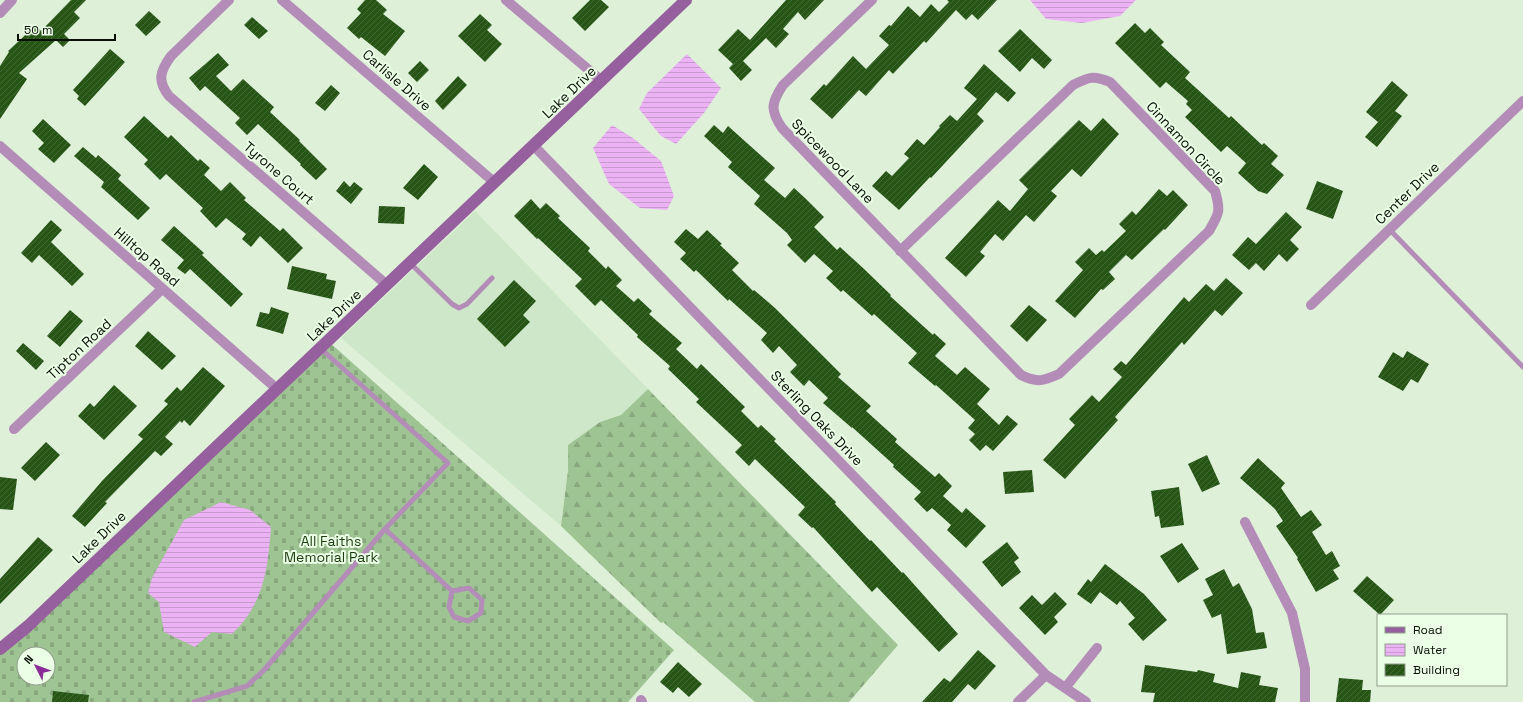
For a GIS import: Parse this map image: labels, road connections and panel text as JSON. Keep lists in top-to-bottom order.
{
  "streets": {
    "street": [
      "Carlisle Drive",
      "Lake Drive",
      "Cinnamon Circle",
      "Spicewood Lane",
      "Tyrone Court",
      "Center Drive",
      "Hilltop Road",
      "Tipton Road",
      "Sterling Oaks Drive"
    ]
  },
  "crossings": [
    ["Carlisle Drive", "Lake Drive"],
    ["Lake Drive", "Tyrone Court"],
    ["Lake Drive", "Hilltop Road"],
    ["Lake Drive", "Sterling Oaks Drive"],
    ["Cinnamon Circle", "Spicewood Lane"],
    ["Hilltop Road", "Tipton Road"]
  ],
  "parks": ["All Faiths Memorial Park"],
  "legend": ["Road", "Water", "Building"],
  "scale_bar": "50 m",
  "north": "top left"
}
